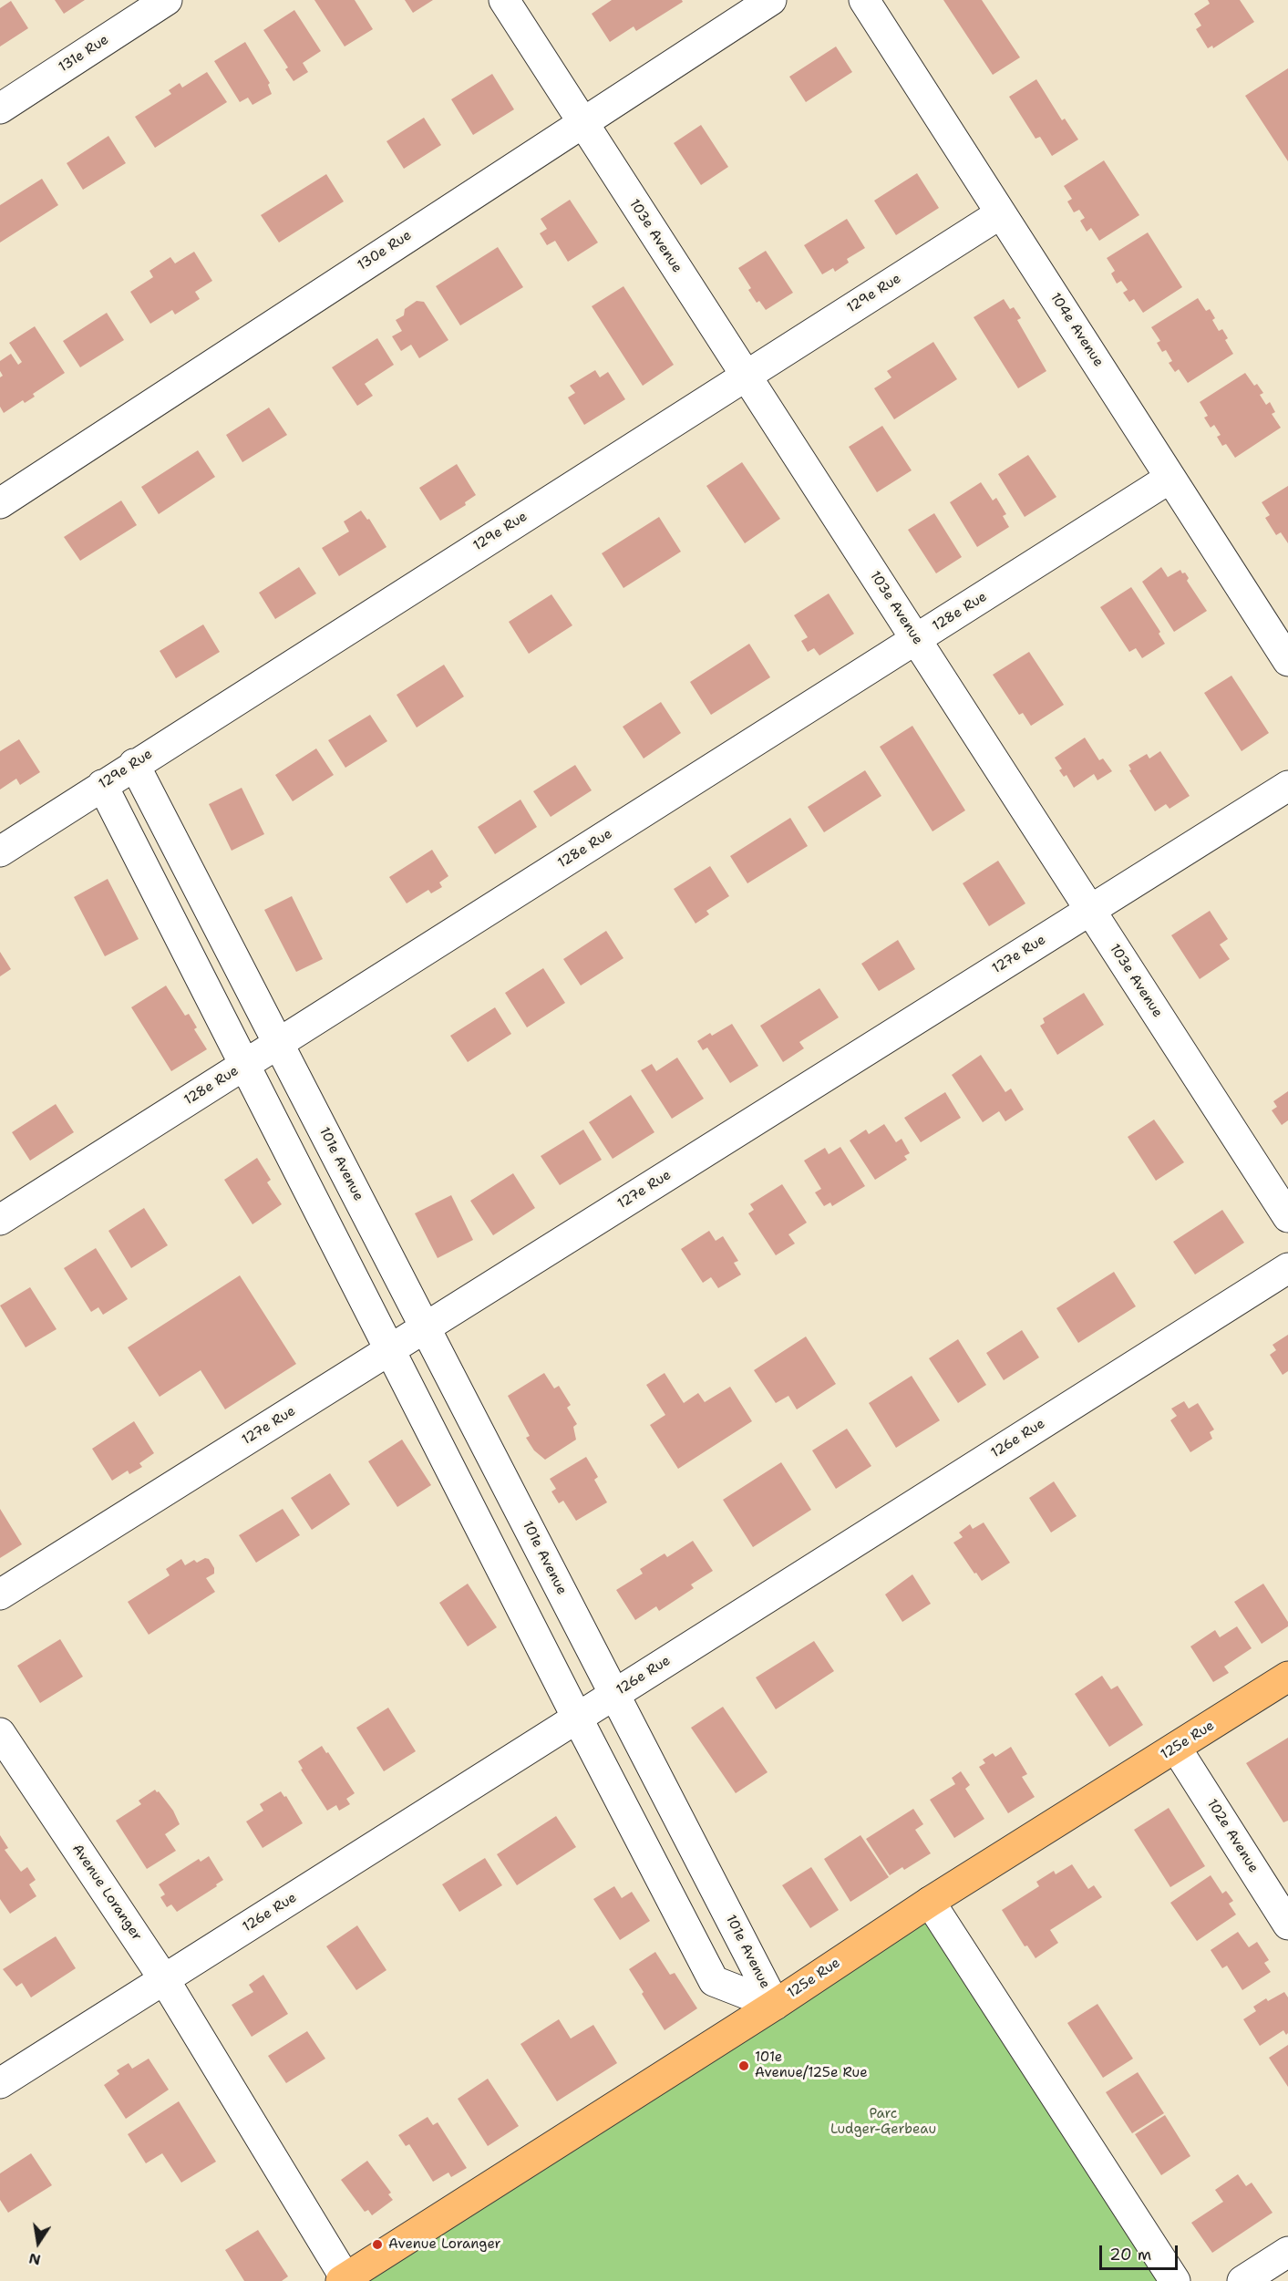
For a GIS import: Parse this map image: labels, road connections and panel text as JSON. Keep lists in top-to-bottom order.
{
  "streets": {
    "main road": ["125e Rue"],
    "street": [
      "131e Rue",
      "103e Avenue",
      "130e Rue",
      "129e Rue",
      "104e Avenue",
      "128e Rue",
      "127e Rue",
      "101e Avenue",
      "126e Rue",
      "102e Avenue",
      "Avenue Loranger"
    ]
  },
  "crossings": [
    ["103e Avenue", "130e Rue"],
    ["103e Avenue", "129e Rue"],
    ["103e Avenue", "128e Rue"],
    ["103e Avenue", "127e Rue"],
    ["129e Rue", "104e Avenue"],
    ["129e Rue", "101e Avenue"],
    ["104e Avenue", "128e Rue"],
    ["128e Rue", "101e Avenue"],
    ["127e Rue", "101e Avenue"],
    ["101e Avenue", "126e Rue"],
    ["101e Avenue", "125e Rue"],
    ["126e Rue", "Avenue Loranger"],
    ["125e Rue", "102e Avenue"],
    ["125e Rue", "Avenue Loranger"]
  ],
  "parks": ["Parc Ludger-Gerbeau"],
  "places": ["101e Avenue/125e Rue", "Avenue Loranger"],
  "scale_bar": "20 m",
  "north": "bottom"
}
